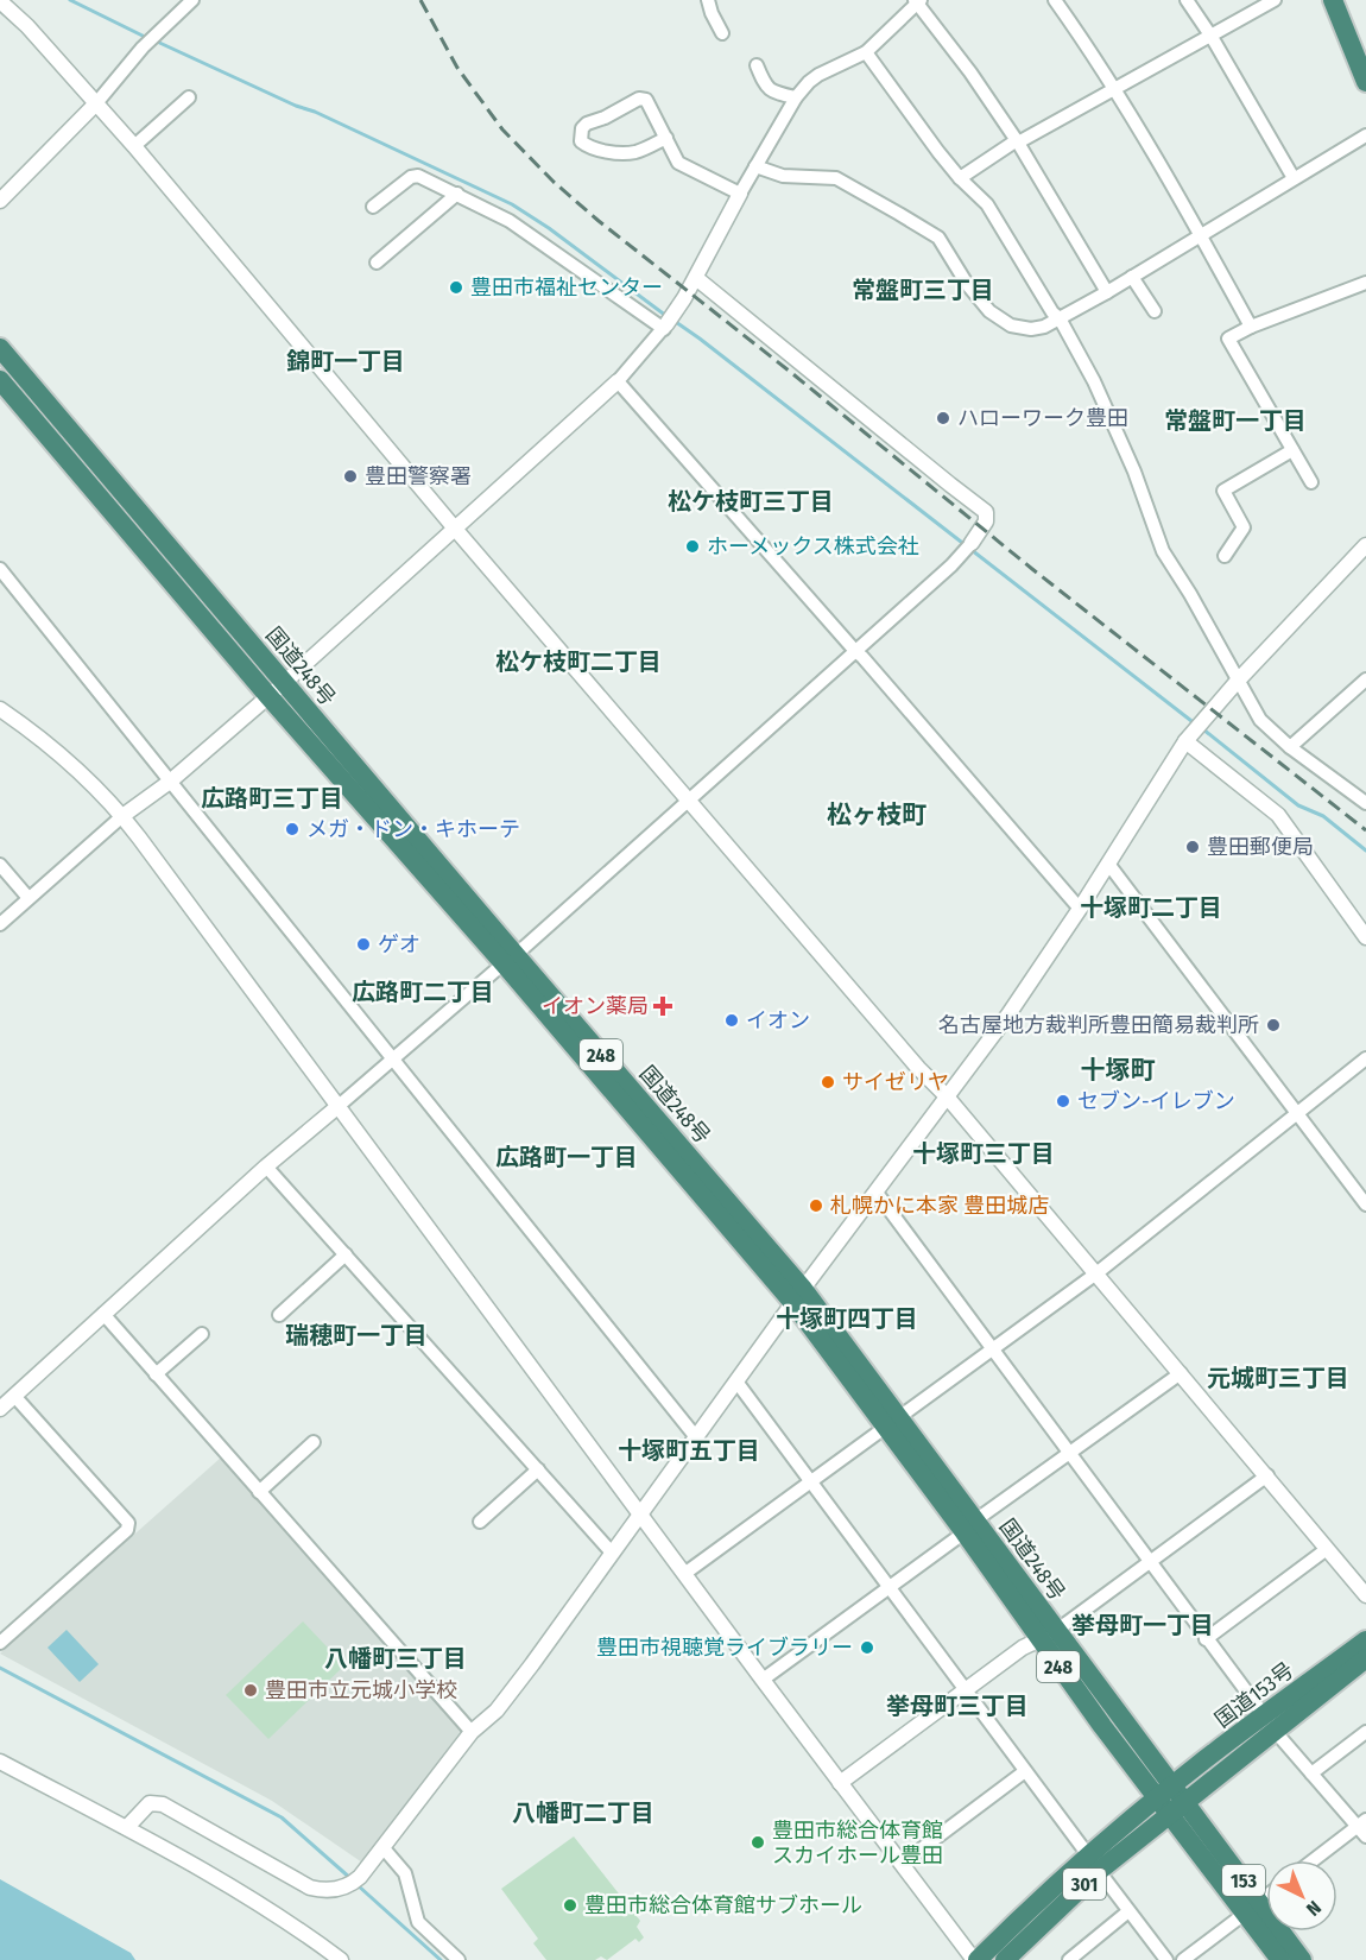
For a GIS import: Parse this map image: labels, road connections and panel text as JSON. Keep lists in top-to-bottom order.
{
  "streets": {
    "highway": [
      "国道248号",
      "248",
      "国道153号",
      "153",
      "301"
    ]
  },
  "crossings": [
    ["国道248号", "国道153号"],
    ["国道248号", "153"],
    ["国道248号", "301"],
    ["国道153号", "153"],
    ["国道153号", "301"],
    ["153", "301"]
  ],
  "districts": [
    "常盤町三丁目",
    "錦町一丁目",
    "常盤町一丁目",
    "松ケ枝町三丁目",
    "松ケ枝町二丁目",
    "広路町三丁目",
    "松ヶ枝町",
    "十塚町二丁目",
    "広路町二丁目",
    "十塚町",
    "十塚町三丁目",
    "広路町一丁目",
    "十塚町四丁目",
    "瑞穂町一丁目",
    "元城町三丁目",
    "十塚町五丁目",
    "挙母町一丁目",
    "八幡町三丁目",
    "挙母町三丁目",
    "八幡町二丁目"
  ],
  "places": {
    "other": [
      "豊田市福祉センター",
      "ハローワーク豊田",
      "豊田警察署",
      "ホーメックス株式会社",
      "メガ・ドン・キホーテ",
      "豊田郵便局",
      "ゲオ",
      "イオン",
      "名古屋地方裁判所豊田簡易裁判所",
      "サイゼリヤ",
      "セブン-イレブン",
      "札幌かに本家 豊田城店",
      "豊田市視聴覚ライブラリー",
      "豊田市立元城小学校",
      "豊田市総合体育館 スカイホール豊田",
      "豊田市総合体育館サブホール"
    ],
    "health": ["イオン薬局"]
  },
  "north": "bottom right"
}
